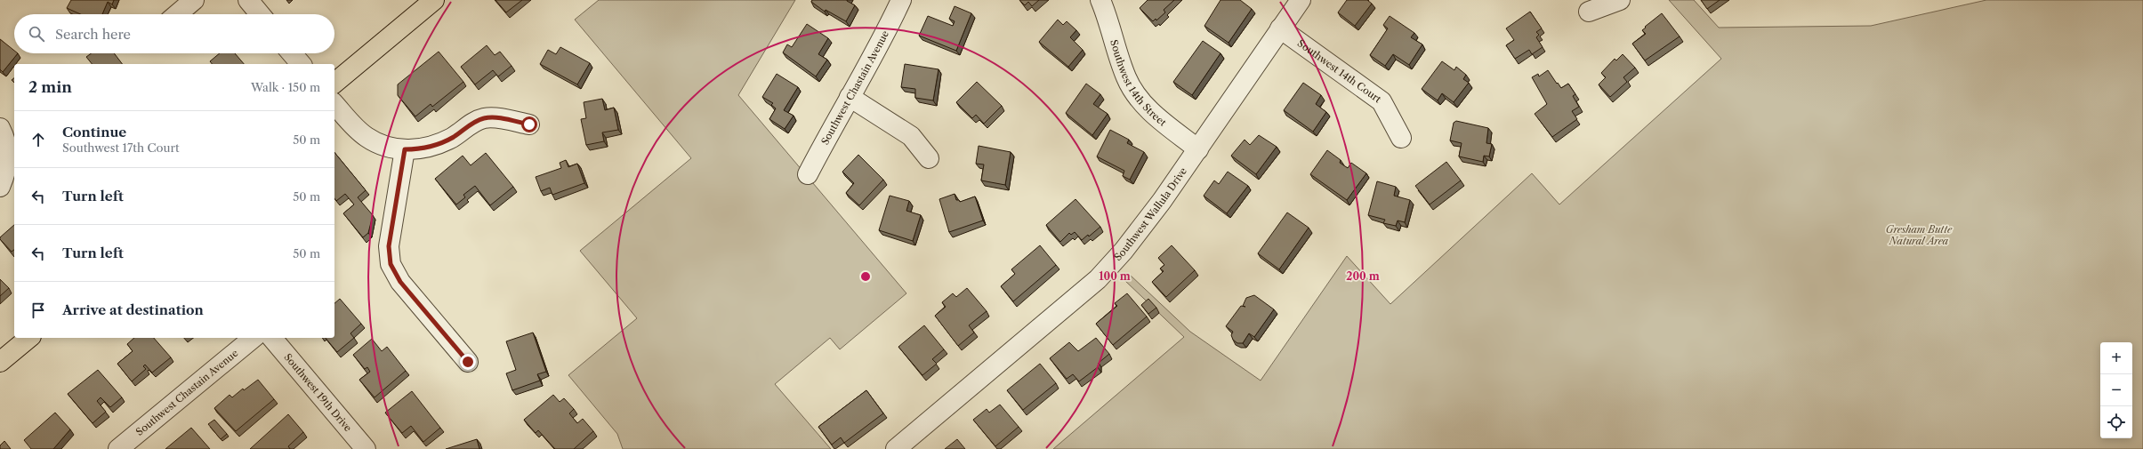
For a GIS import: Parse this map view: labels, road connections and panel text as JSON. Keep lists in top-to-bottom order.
{
  "streets": {
    "street": [
      "Southwest 14th Court",
      "Southwest 14th Street",
      "Southwest Chastain Avenue",
      "Southwest Wallula Drive",
      "Southwest 19th Drive"
    ]
  },
  "crossings": [
    ["Southwest 14th Court", "Southwest Wallula Drive"],
    ["Southwest 14th Street", "Southwest Wallula Drive"]
  ],
  "parks": ["Gresham Butte Natural Area"],
  "page": {
    "search": "Search here",
    "heading": ["2 min", "Walk · 150 m"],
    "list": [
      ["Continue", "Southwest 17th Court", "50 m"],
      ["Turn left", "50 m"],
      ["Turn left", "50 m"],
      "Arrive at destination"
    ],
    "map_buttons": ["+", "−"]
  },
  "rings": ["100 m", "200 m"]
}
